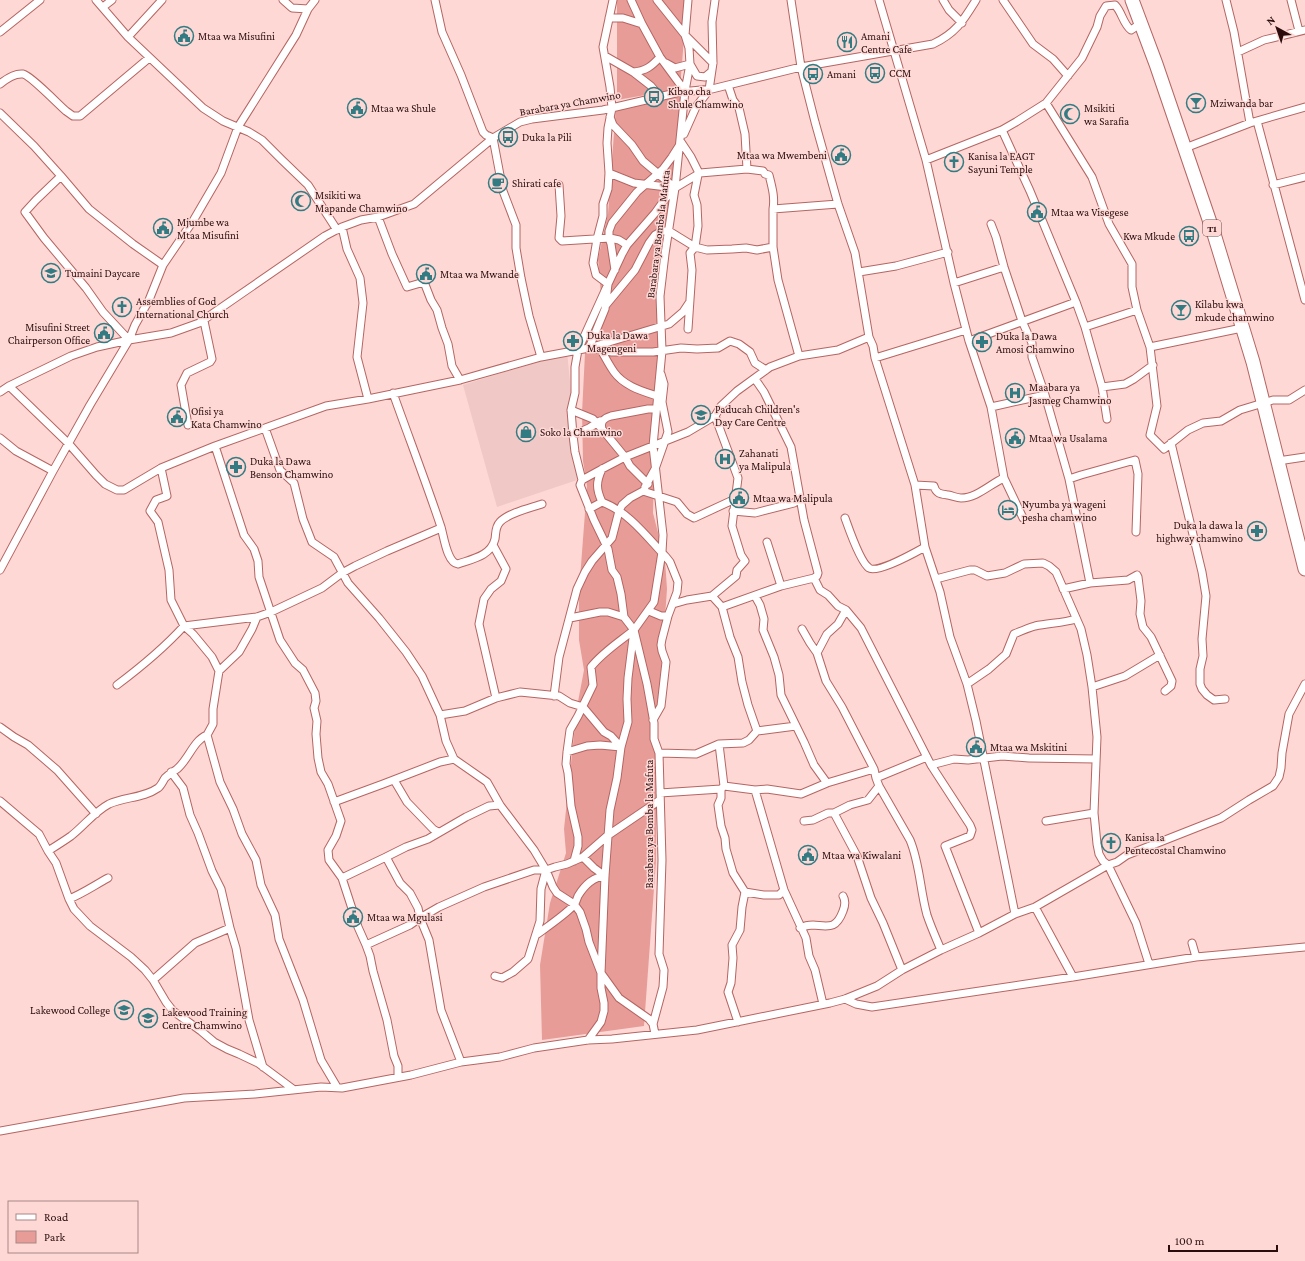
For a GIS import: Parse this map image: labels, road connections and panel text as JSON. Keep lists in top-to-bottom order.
{
  "streets": {
    "highway": ["T1"],
    "street": ["Barabara ya Chamwino", "Barabara ya Bomba la Mafuta"]
  },
  "crossings": [
    ["Barabara ya Chamwino", "Barabara ya Bomba la Mafuta"]
  ],
  "places": {
    "public building": [
      "Mtaa wa Misufini",
      "Mtaa wa Shule",
      "Mtaa wa Mwembeni",
      "Mtaa wa Visegese",
      "Mjumbe wa Mtaa Misufini",
      "Mtaa wa Mwande",
      "Misufini Street Chairperson Office",
      "Ofisi ya Kata Chamwino",
      "Mtaa wa Usalama",
      "Mtaa wa Malipula",
      "Mtaa wa Mskitini",
      "Mtaa wa Kiwalani",
      "Mtaa wa Mgulasi"
    ],
    "restaurant": ["Amani Centre Cafe"],
    "bus stop": [
      "CCM",
      "Amani",
      "Kibao cha Shule Chamwino",
      "Duka la Pili",
      "Kwa Mkude"
    ],
    "bar": ["Mziwanda bar", "Kilabu kwa mkude chamwino"],
    "mosque": ["Msikiti wa Sarafia", "Msikiti wa Mapande Chamwino"],
    "church": ["Kanisa la EAGT Sayuni Temple", "Assemblies of God International Church", "Kanisa la Pentecostal Chamwino"],
    "cafe": ["Shirati cafe"],
    "school or university": [
      "Tumaini Daycare",
      "Paducah Children's Day Care Centre",
      "Lakewood College",
      "Lakewood Training Centre Chamwino"
    ],
    "pharmacy": [
      "Duka la Dawa Magengeni",
      "Duka la Dawa Amosi Chamwino",
      "Duka la Dawa Benson Chamwino",
      "Duka la dawa la highway chamwino"
    ],
    "hospital": ["Maabara ya Jasmeg Chamwino", "Zahanati ya Malipula"],
    "shop": ["Soko la Chamwino"],
    "hotel": ["Nyumba ya wageni pesha chamwino"]
  },
  "legend": ["Road", "Park"],
  "scale_bar": "100 m",
  "north": "top left"
}
